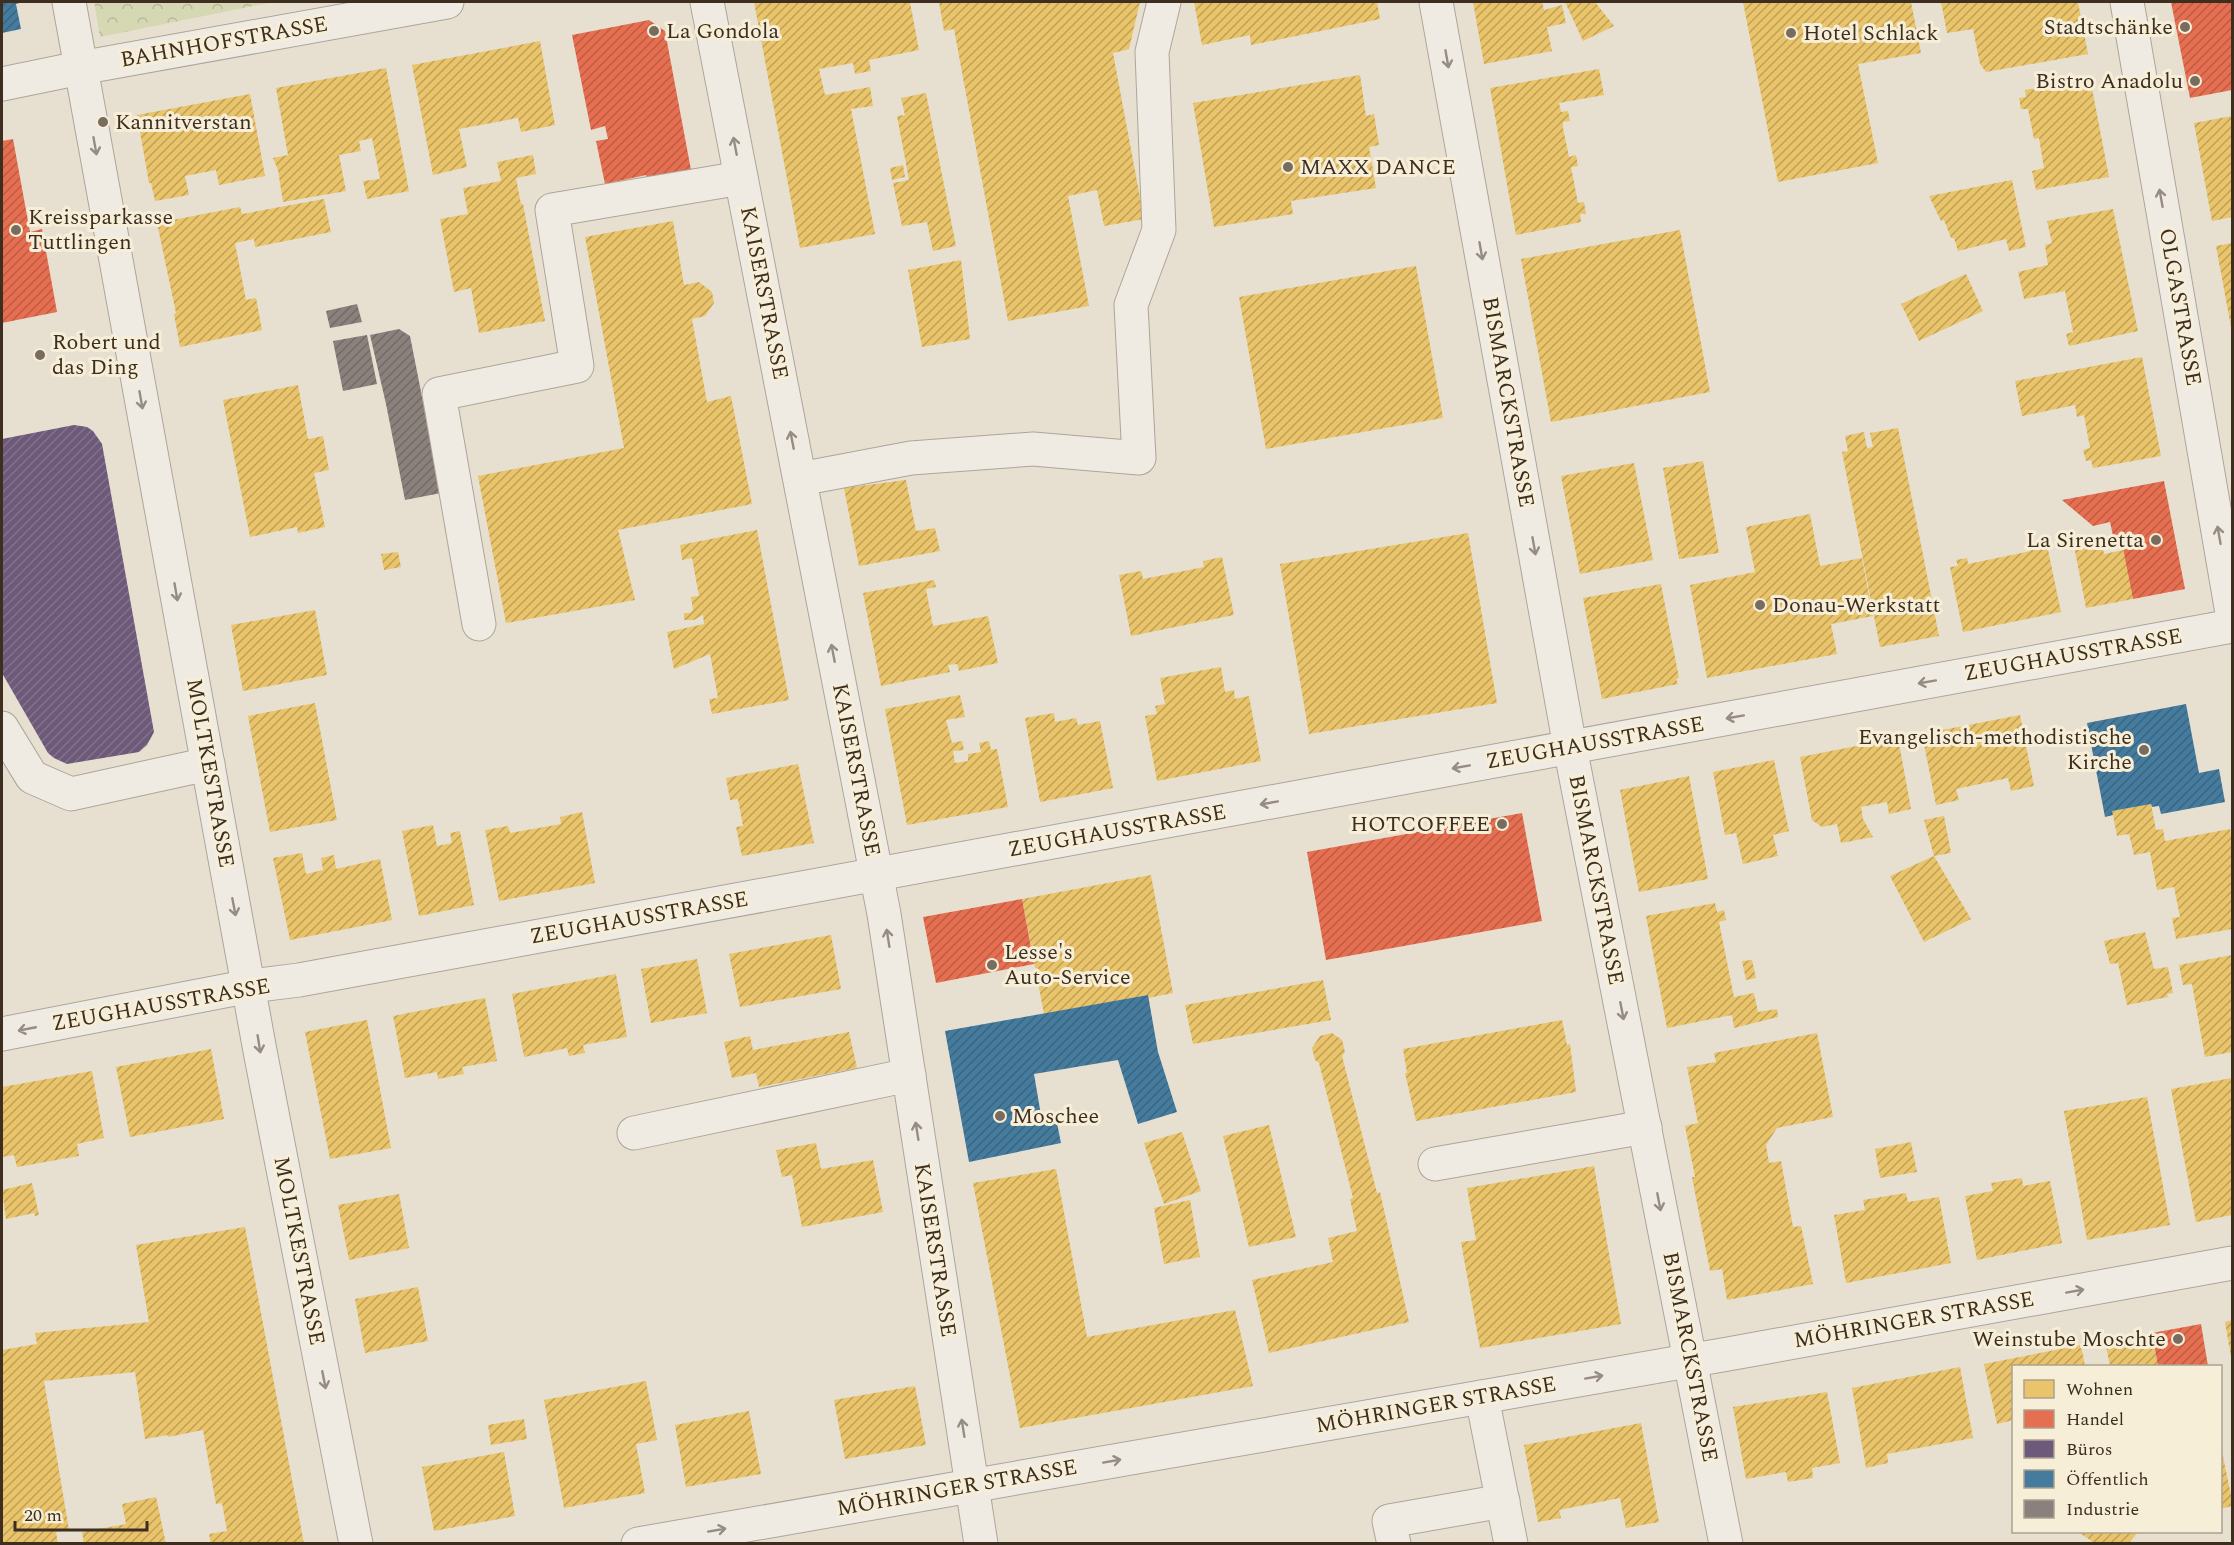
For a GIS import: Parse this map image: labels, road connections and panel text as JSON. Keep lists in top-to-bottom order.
{
  "streets": {
    "street": [
      "BAHNHOFSTRASSE",
      "KAISERSTRASSE",
      "OLGASTRASSE",
      "BISMARCKSTRASSE",
      "ZEUGHAUSSTRASSE",
      "MOLTKESTRASSE",
      "MÖHRINGER STRASSE"
    ]
  },
  "crossings": [
    ["BAHNHOFSTRASSE", "MOLTKESTRASSE"],
    ["KAISERSTRASSE", "ZEUGHAUSSTRASSE"],
    ["KAISERSTRASSE", "MÖHRINGER STRASSE"],
    ["BISMARCKSTRASSE", "ZEUGHAUSSTRASSE"],
    ["BISMARCKSTRASSE", "MÖHRINGER STRASSE"],
    ["ZEUGHAUSSTRASSE", "MOLTKESTRASSE"]
  ],
  "one_way": [
    "KAISERSTRASSE",
    "OLGASTRASSE",
    "BISMARCKSTRASSE",
    "ZEUGHAUSSTRASSE",
    "MOLTKESTRASSE",
    "MÖHRINGER STRASSE"
  ],
  "places": [
    "Stadtschänke",
    "La Gondola",
    "Hotel Schlack",
    "Bistro Anadolu",
    "Kannitverstan",
    "MAXX DANCE",
    "Kreissparkasse Tuttlingen",
    "Robert und das Ding",
    "La Sirenetta",
    "Donau-Werkstatt",
    "Evangelisch-methodistische Kirche",
    "HOTCOFFEE",
    "Lesse's Auto-Service",
    "Moschee",
    "Weinstube Moschte"
  ],
  "legend": [
    "Wohnen",
    "Handel",
    "Büros",
    "Öffentlich",
    "Industrie"
  ],
  "scale_bar": "20 m"
}
